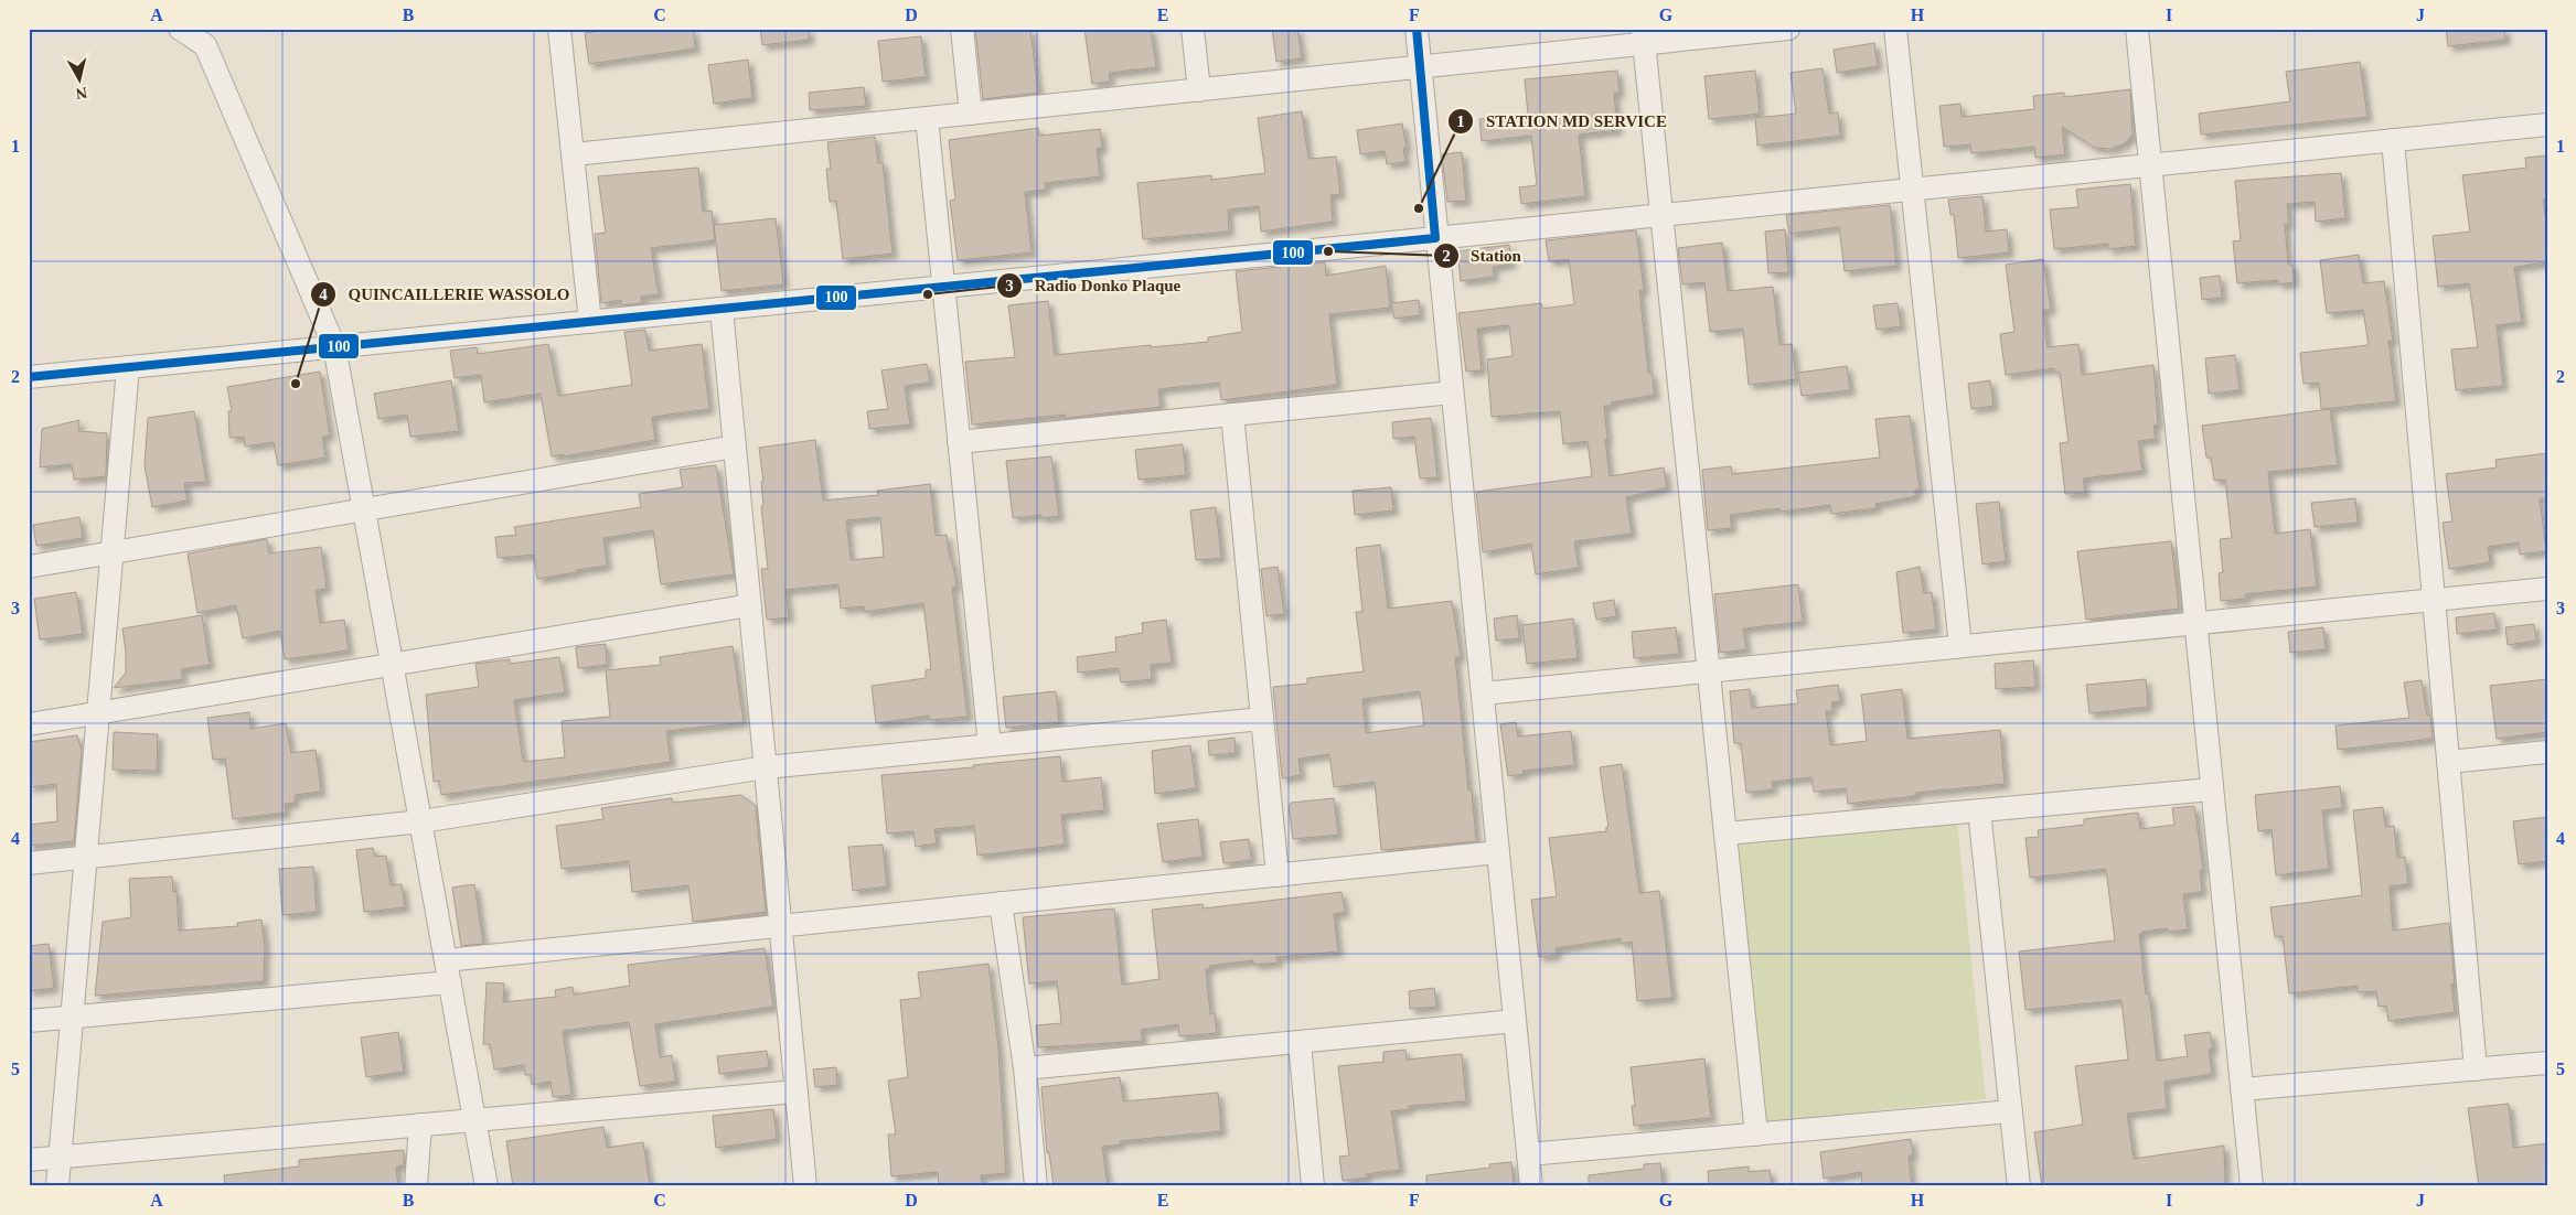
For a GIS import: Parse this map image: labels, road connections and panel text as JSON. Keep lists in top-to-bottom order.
{
  "places": [
    "STATION MD SERVICE",
    "Station",
    "Radio Donko Plaque",
    "QUINCAILLERIE WASSOLO"
  ],
  "lines": ["transit line 100"],
  "north": "bottom",
  "grid": {
    "columns": [
      "A",
      "B",
      "C",
      "D",
      "E",
      "F",
      "G",
      "H",
      "I",
      "J"
    ],
    "rows": [
      "1",
      "2",
      "3",
      "4",
      "5"
    ]
  }
}
